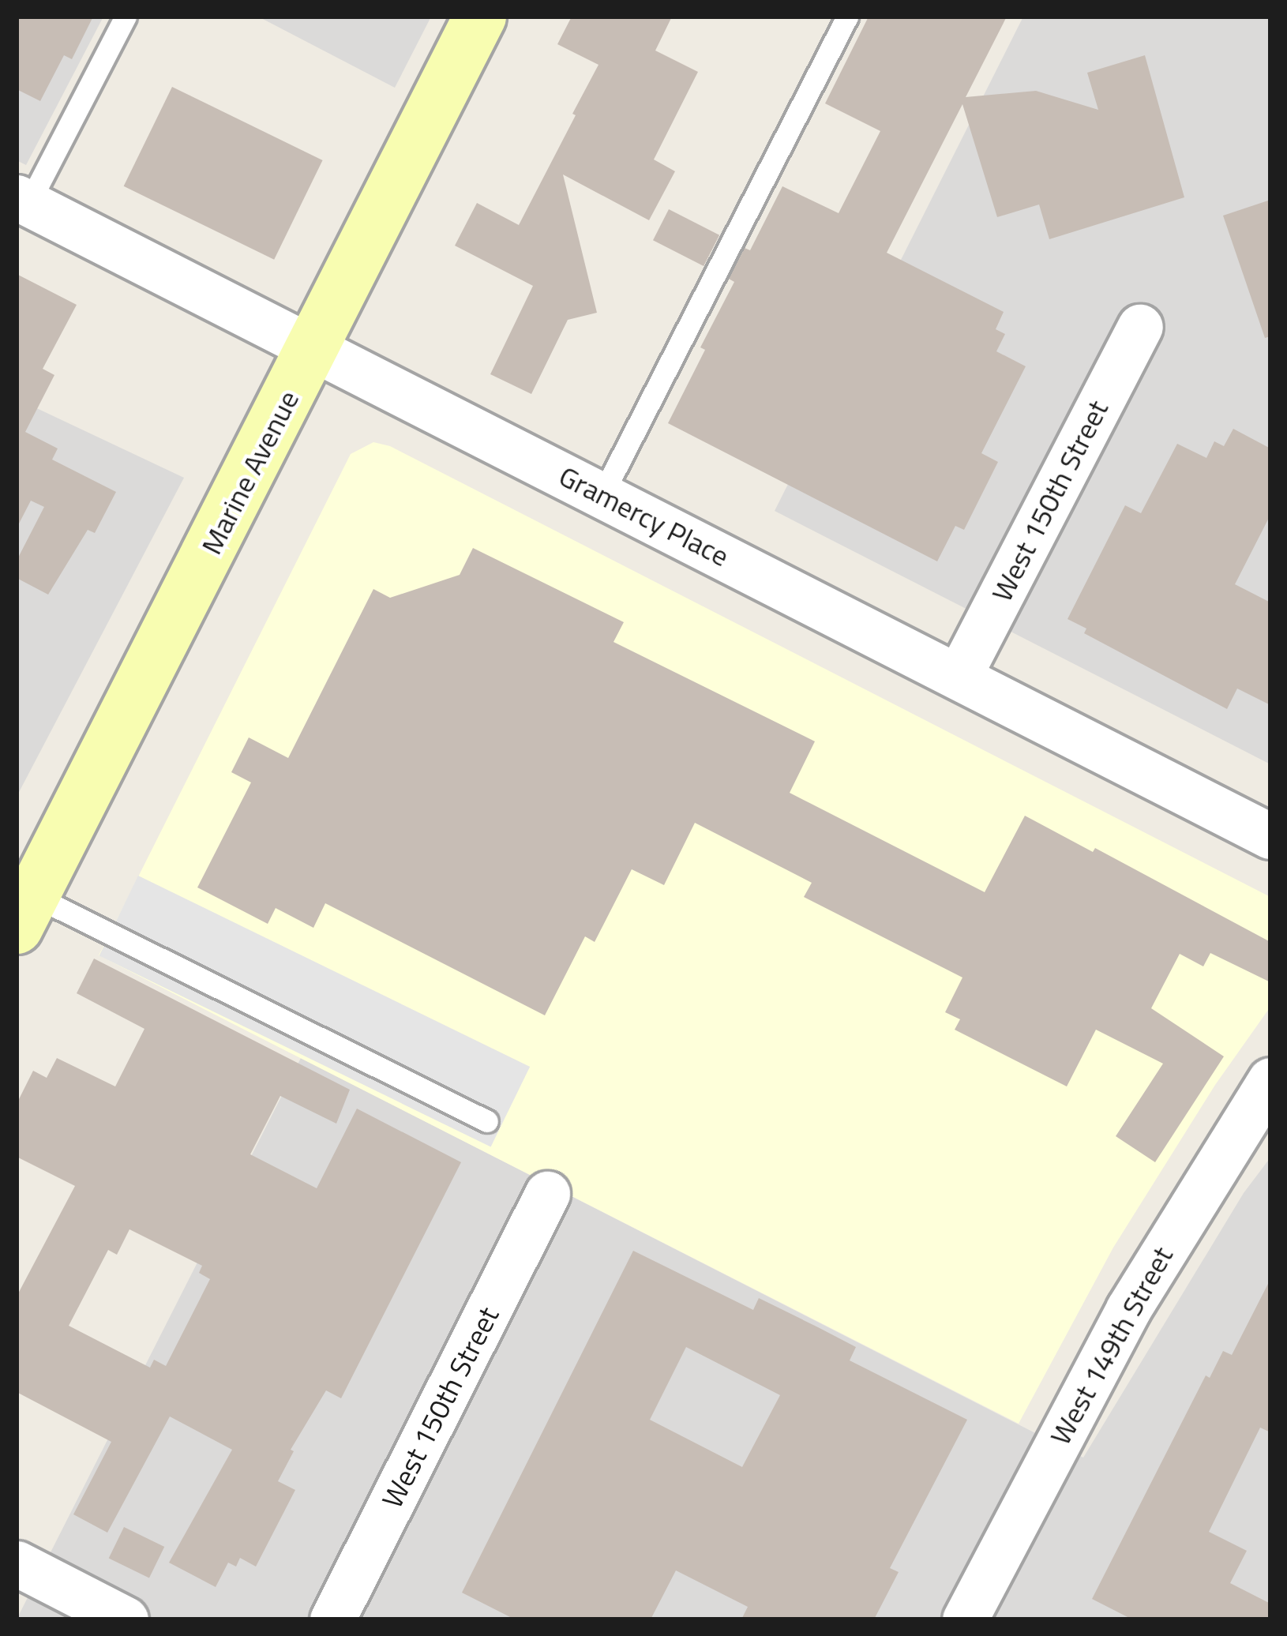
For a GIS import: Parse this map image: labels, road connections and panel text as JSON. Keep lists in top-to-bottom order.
{
  "streets": {
    "main road": ["Marine Avenue"],
    "street": ["West 150th Street", "Gramercy Place", "West 149th Street"]
  },
  "crossings": [
    ["Marine Avenue", "Gramercy Place"],
    ["West 150th Street", "Gramercy Place"]
  ]
}
